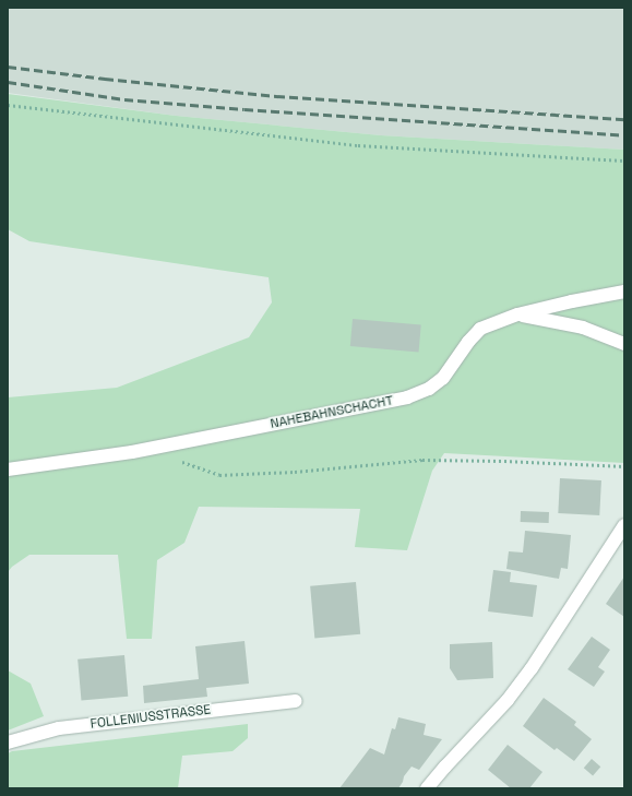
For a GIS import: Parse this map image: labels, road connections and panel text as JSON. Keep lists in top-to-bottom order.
{
  "streets": {
    "street": ["NAHEBAHNSCHACHT", "FOLLENIUSSTRASSE"]
  }
}
